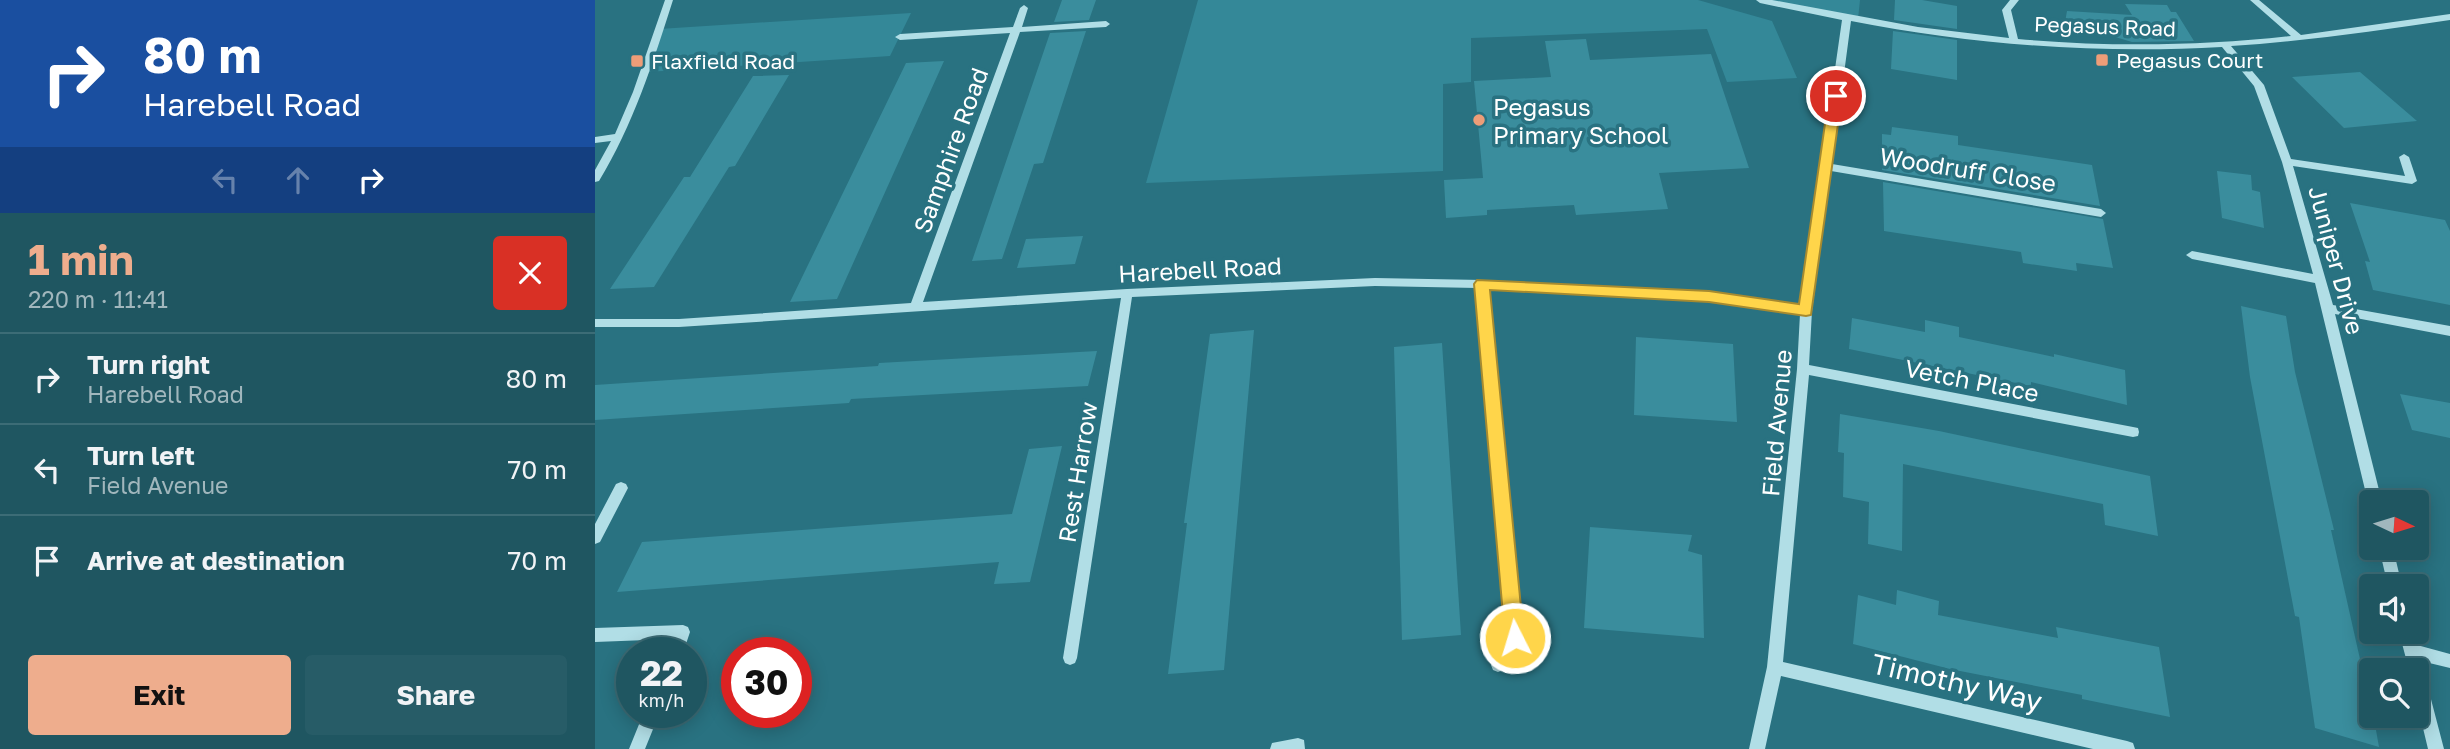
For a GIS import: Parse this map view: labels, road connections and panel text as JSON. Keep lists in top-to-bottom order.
{
  "streets": {
    "street": [
      "Pegasus Road",
      "Samphire Road",
      "Woodruff Close",
      "Juniper Drive",
      "Harebell Road",
      "Vetch Place",
      "Field Avenue",
      "Rest Harrow",
      "Timothy Way"
    ]
  },
  "crossings": [
    ["Pegasus Road", "Juniper Drive"],
    ["Pegasus Road", "Field Avenue"],
    ["Samphire Road", "Harebell Road"],
    ["Woodruff Close", "Field Avenue"],
    ["Harebell Road", "Field Avenue"],
    ["Harebell Road", "Rest Harrow"],
    ["Vetch Place", "Field Avenue"],
    ["Field Avenue", "Timothy Way"]
  ],
  "places": {
    "transit": ["Pegasus Court", "Flaxfield Road"],
    "other": ["Pegasus Primary School"]
  },
  "north": "right",
  "page": {
    "turn": ["80 m", "Harebell Road"],
    "heading": ["1 min", "220 m · 11:41"],
    "list": [
      {
        "name": "Turn right",
        "note": "Harebell Road",
        "value": "80 m"
      },
      {
        "name": "Turn left",
        "note": "Field Avenue",
        "value": "70 m"
      },
      {
        "name": "Arrive at destination",
        "value": "70 m"
      }
    ],
    "speed": "22 km/h",
    "limit": "30",
    "buttons": ["Exit", "Share"]
  }
}
